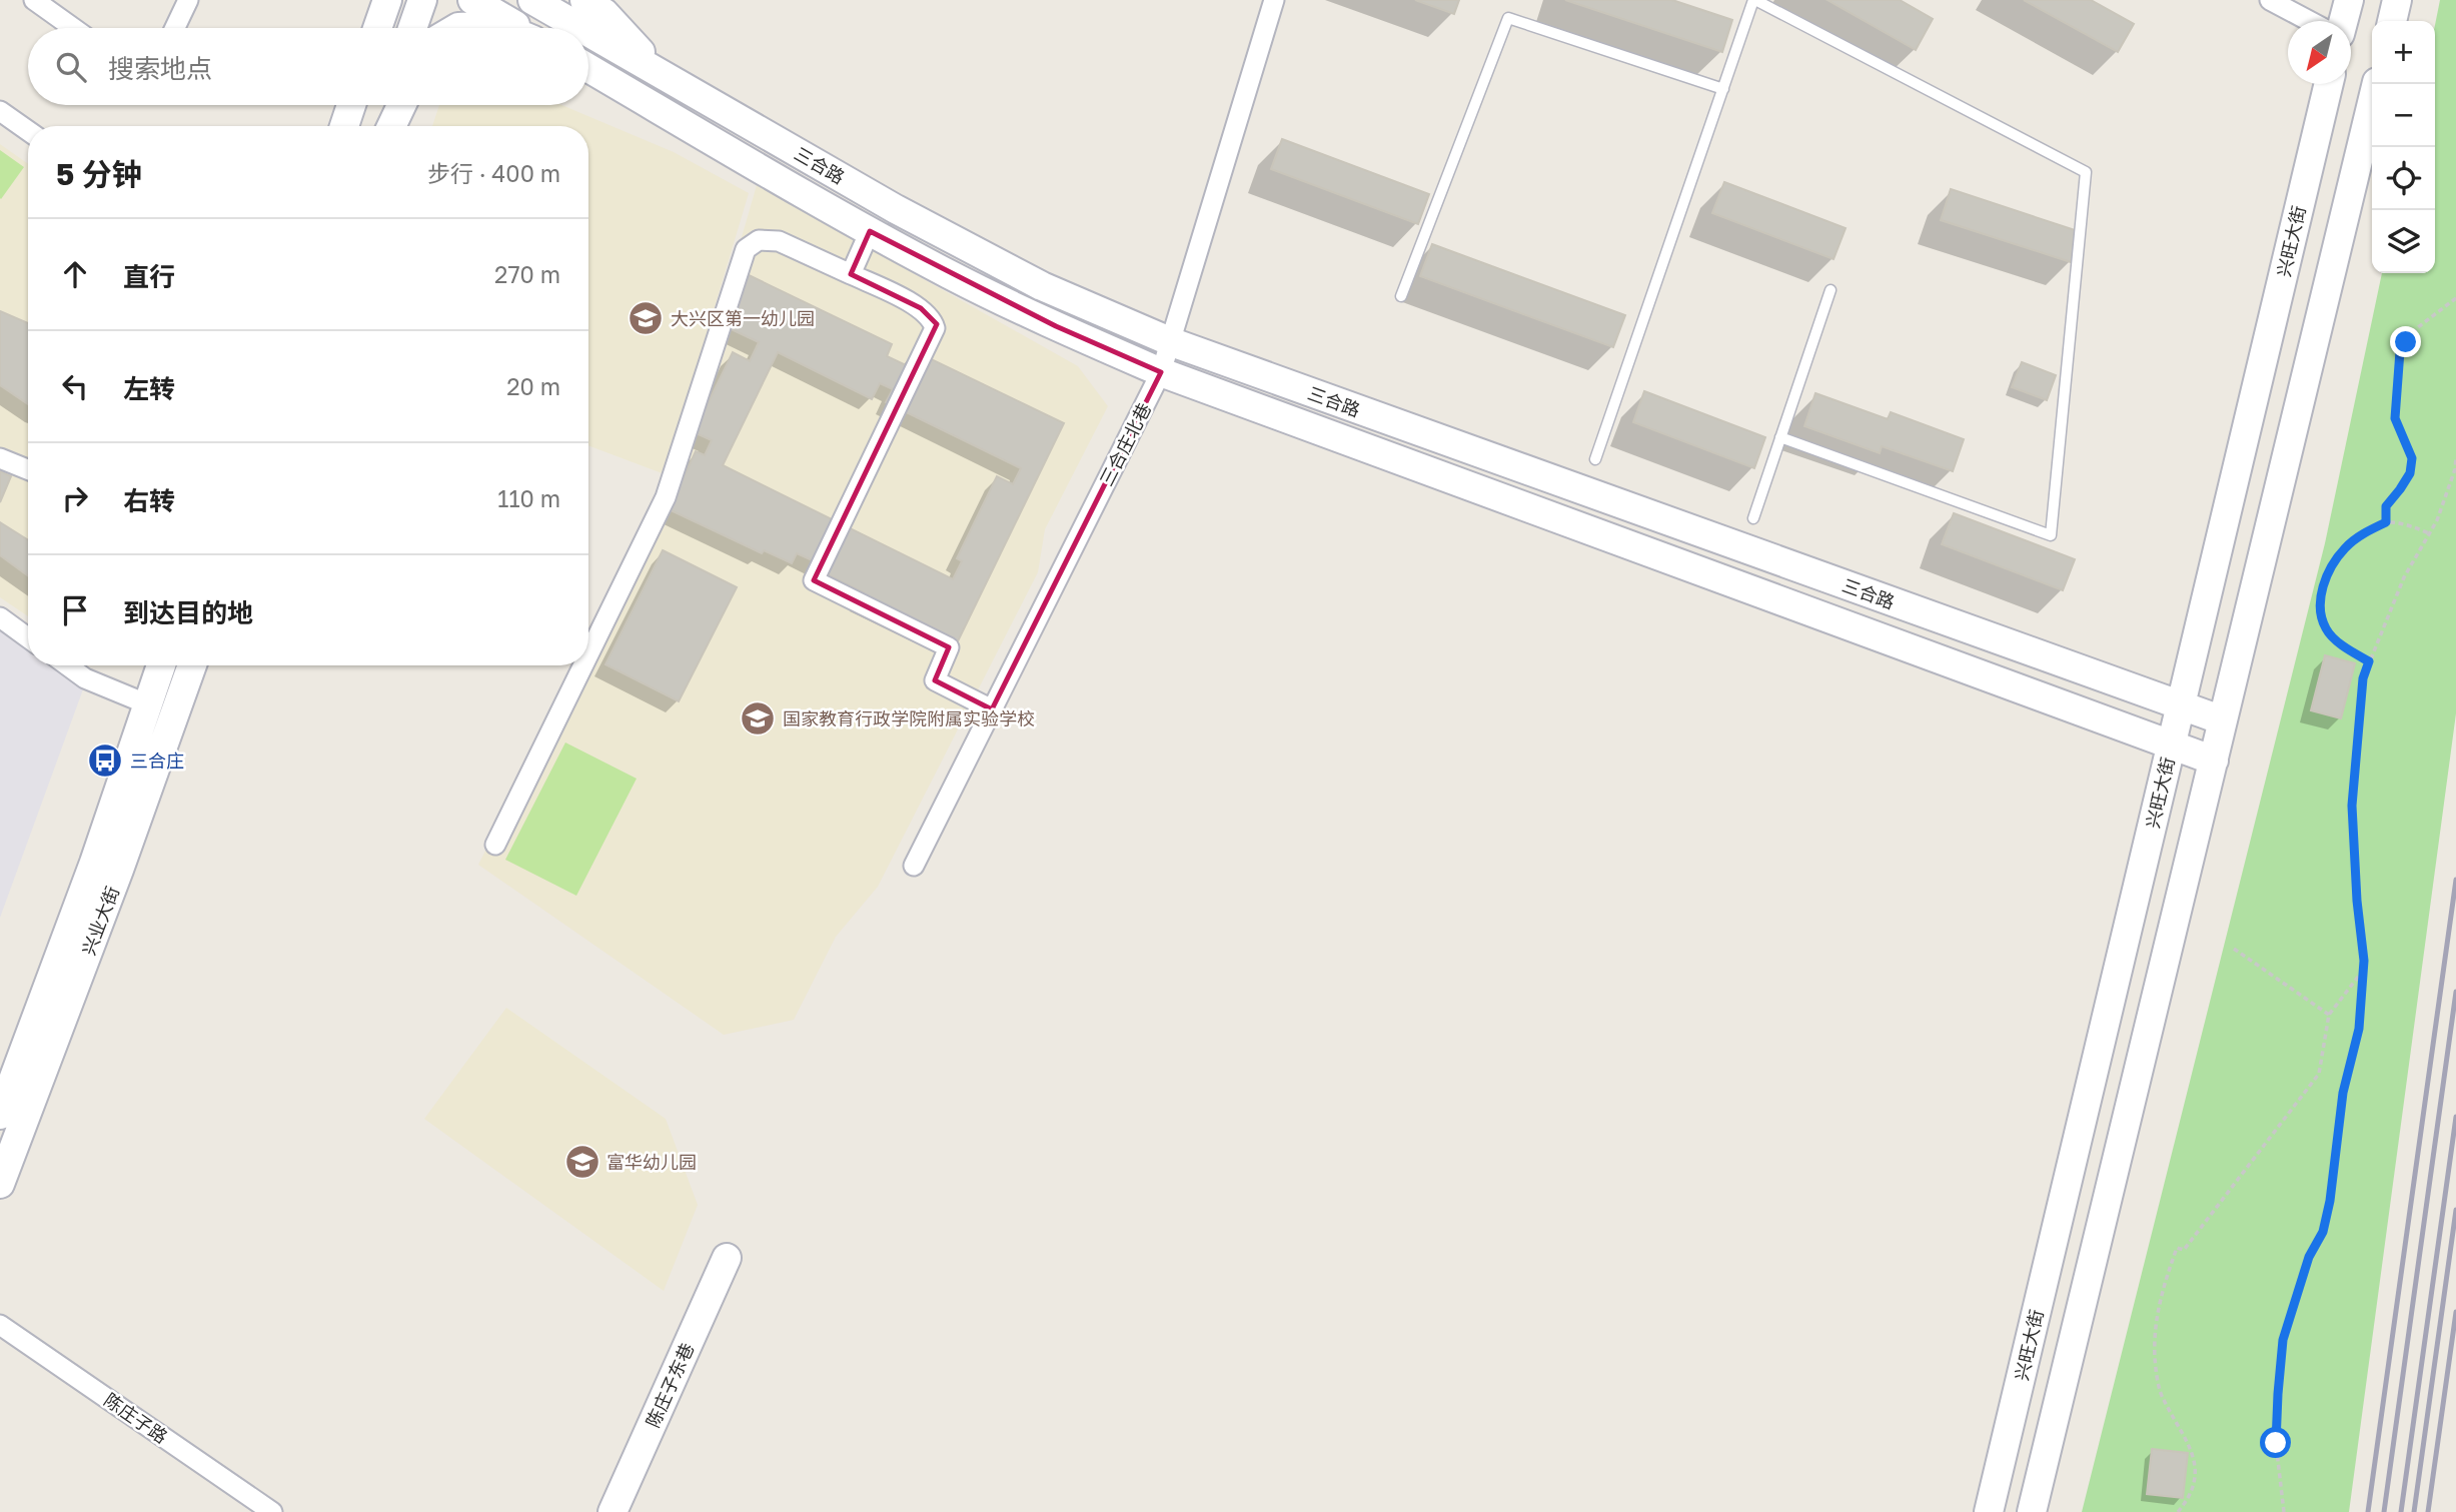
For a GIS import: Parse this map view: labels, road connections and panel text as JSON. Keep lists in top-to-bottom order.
{
  "streets": {
    "street": [
      "三合路",
      "兴旺大街",
      "三合庄北巷",
      "兴业大街",
      "陈庄子东巷",
      "陈庄子路"
    ]
  },
  "crossings": [
    ["三合路", "兴旺大街"],
    ["三合路", "三合庄北巷"]
  ],
  "places": {
    "school or university": ["大兴区第一幼儿园", "国家教育行政学院附属实验学校", "富华幼儿园"],
    "bus stop": ["三合庄"]
  },
  "north": "bottom left",
  "page": {
    "map_buttons": ["+", "−"],
    "search": "搜索地点",
    "heading": ["5 分钟", "步行 · 400 m"],
    "list": [
      ["直行", "270 m"],
      ["左转", "20 m"],
      ["右转", "110 m"],
      "到达目的地"
    ]
  }
}
